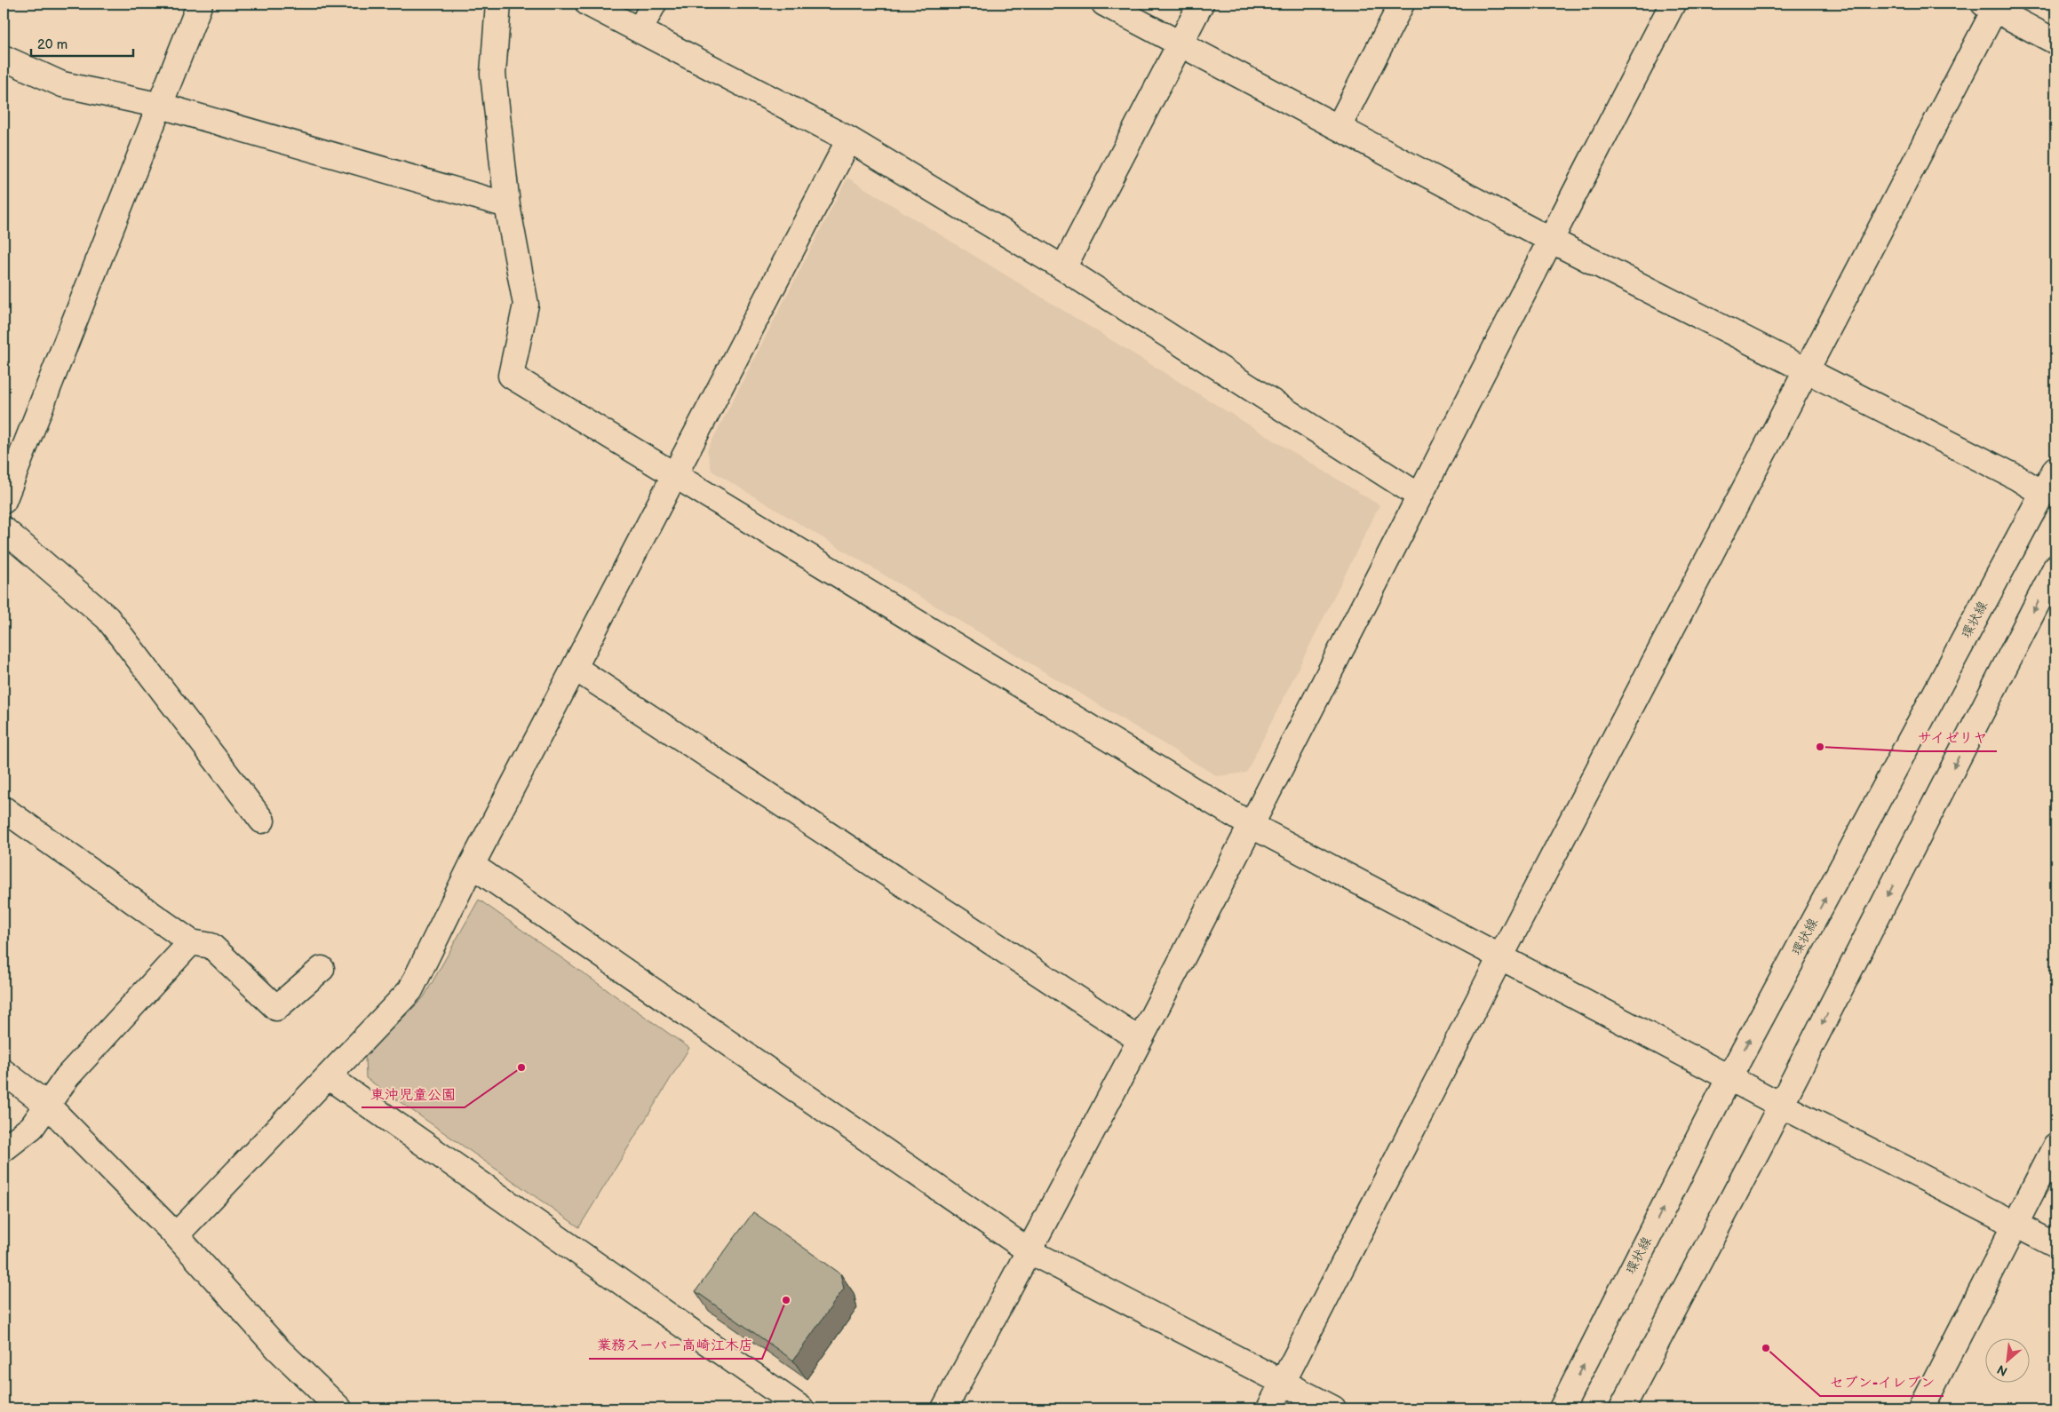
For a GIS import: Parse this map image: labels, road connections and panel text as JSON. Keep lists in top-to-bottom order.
{
  "streets": {
    "street": ["環状線"]
  },
  "places": [
    "サイゼリヤ",
    "東沖児童公園",
    "業務スーパー高崎江木店",
    "セブン-イレブン"
  ],
  "scale_bar": "20 m",
  "north": "bottom left"
}
